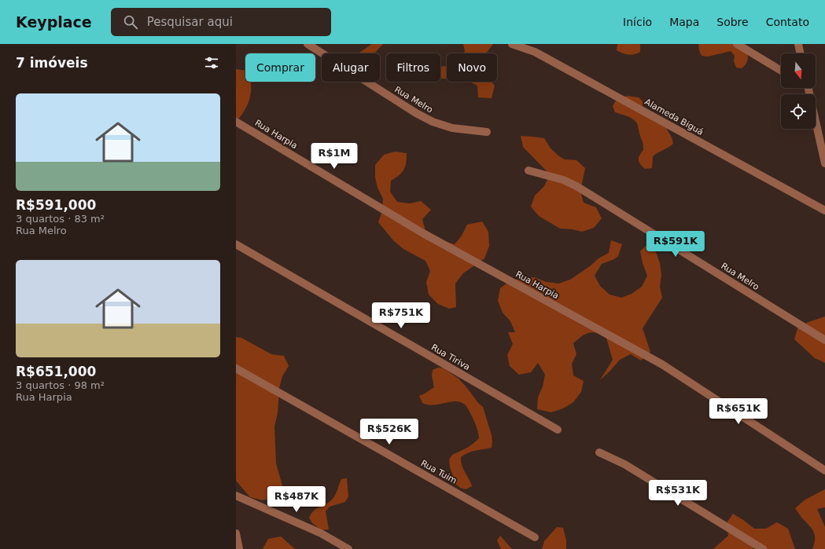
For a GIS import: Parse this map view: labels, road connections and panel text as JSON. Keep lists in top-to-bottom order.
{
  "streets": {
    "street": [
      "Rua Melro",
      "Alameda Biguá",
      "Rua Harpia",
      "Rua Tiriva",
      "Rua Tuim"
    ]
  },
  "north": "bottom",
  "page": {
    "header": "Keyplace",
    "search": "Pesquisar aqui",
    "nav": [
      "Início",
      "Mapa",
      "Sobre",
      "Contato"
    ],
    "heading": "7 imóveis",
    "chip": [
      "Comprar",
      "Alugar",
      "Filtros",
      "Novo"
    ],
    "list": [
      {
        "name": "R$591,000",
        "note": "3 quartos · 83 m² · Rua Melro"
      },
      {
        "name": "R$651,000",
        "note": "3 quartos · 98 m² · Rua Harpia"
      }
    ],
    "price": [
      "R$1M",
      "R$591K",
      "R$751K",
      "R$651K",
      "R$526K",
      "R$531K",
      "R$487K"
    ]
  }
}
